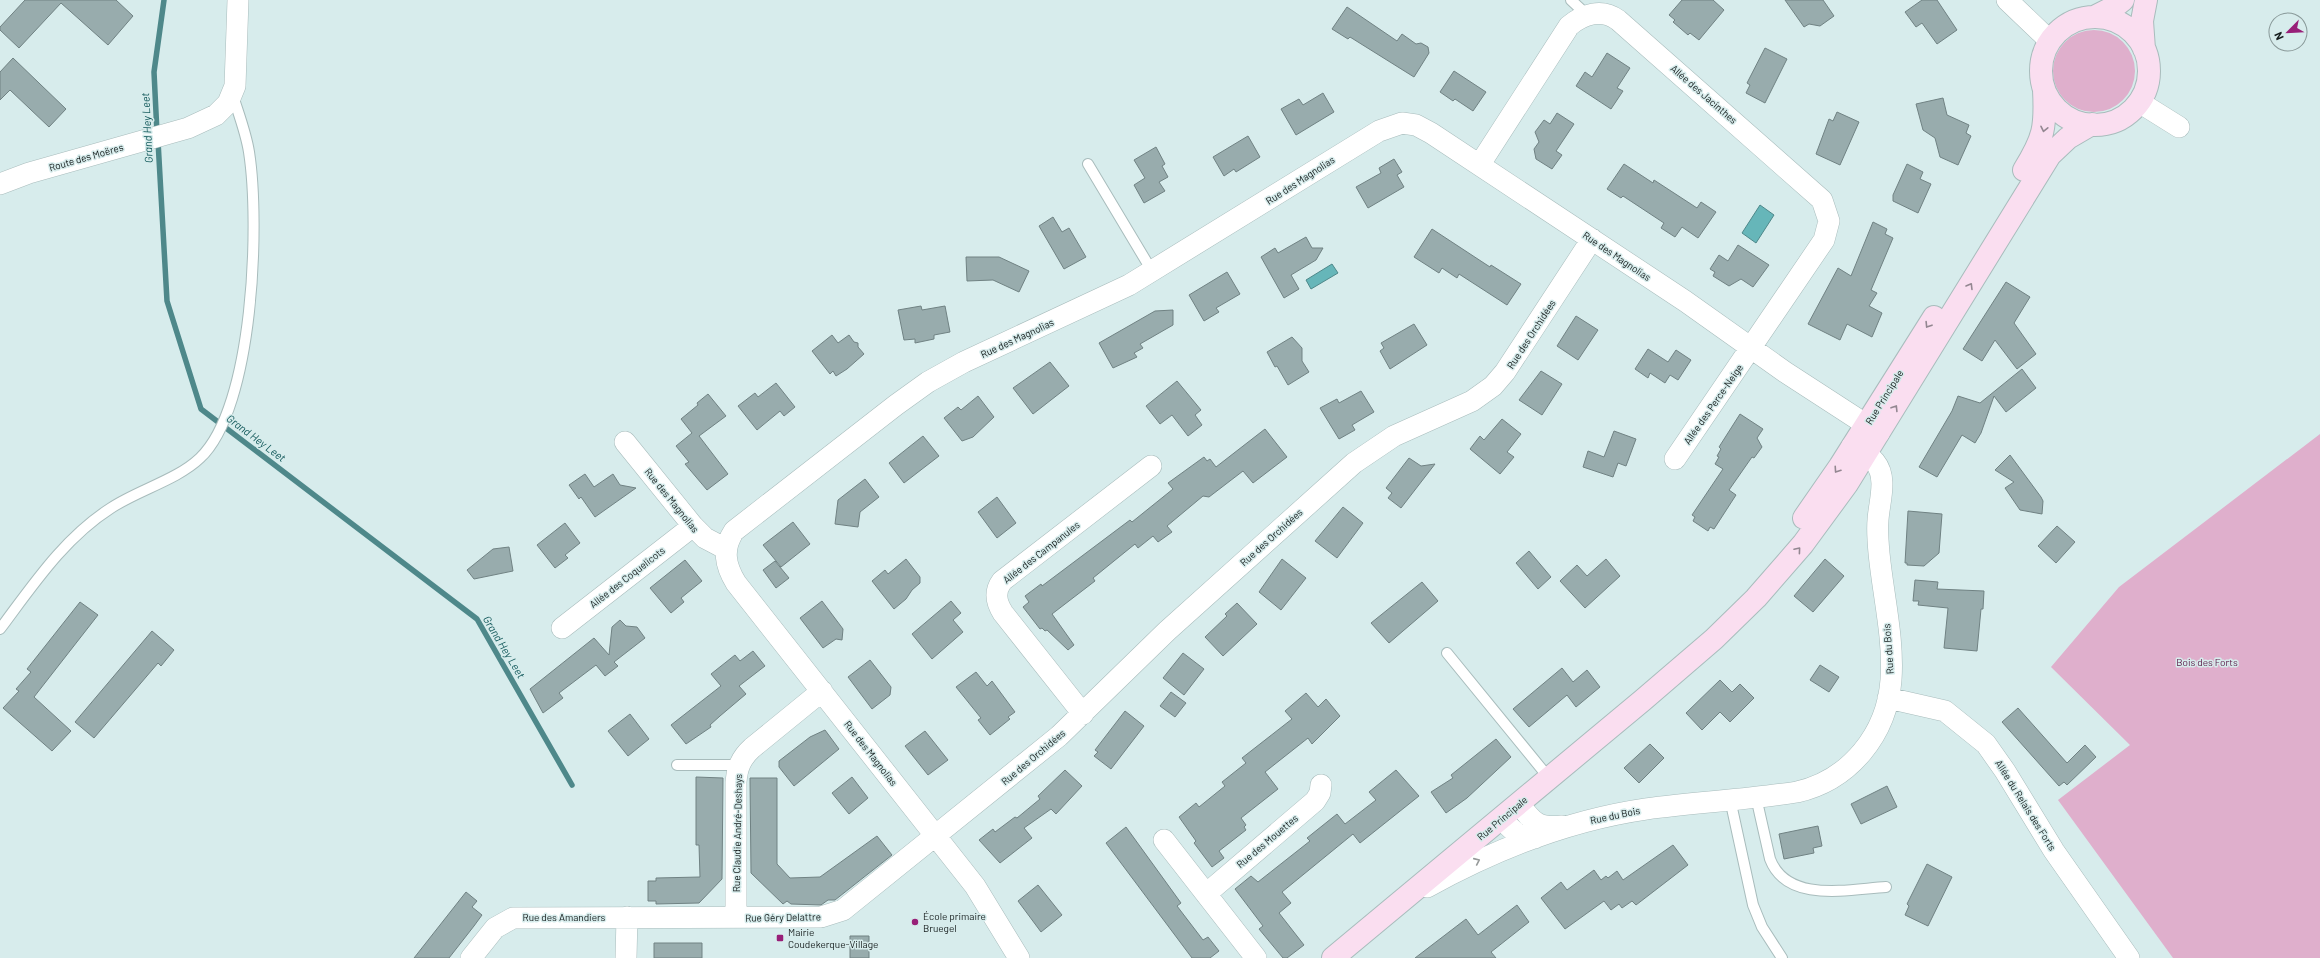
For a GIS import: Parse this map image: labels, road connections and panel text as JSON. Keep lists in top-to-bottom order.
{
  "streets": {
    "street": [
      "Allée des Jacinthes",
      "Route des Moëres",
      "Rue des Magnolias",
      "Rue des Orchidées",
      "Rue Principale",
      "Allée des Perce-Neige",
      "Allée des Campanules",
      "Allée des Coquelicots",
      "Rue du Bois",
      "Allée du Relais des Forts",
      "Rue Claudie André-Deshays",
      "Rue des Mouettes",
      "Rue des Amandiers",
      "Rue Géry Delattre"
    ]
  },
  "crossings": [
    ["Allée des Jacinthes", "Rue des Magnolias"],
    ["Allée des Jacinthes", "Allée des Perce-Neige"],
    ["Rue des Magnolias", "Rue des Orchidées"],
    ["Rue des Magnolias", "Rue Principale"],
    ["Rue des Magnolias", "Allée des Perce-Neige"],
    ["Rue des Magnolias", "Allée des Coquelicots"],
    ["Rue des Magnolias", "Rue Claudie André-Deshays"],
    ["Rue des Magnolias", "Rue Géry Delattre"],
    ["Rue des Orchidées", "Allée des Campanules"],
    ["Rue des Orchidées", "Rue Géry Delattre"],
    ["Rue Principale", "Rue du Bois"],
    ["Rue du Bois", "Allée du Relais des Forts"],
    ["Rue Claudie André-Deshays", "Rue Géry Delattre"],
    ["Rue des Amandiers", "Rue Géry Delattre"]
  ],
  "water": ["Grand Hey Leet"],
  "parks": ["Bois des Forts"],
  "places": {
    "other": ["École primaire Bruegel"],
    "transit": ["Mairie Coudekerque-Village"]
  },
  "north": "bottom left"
}
